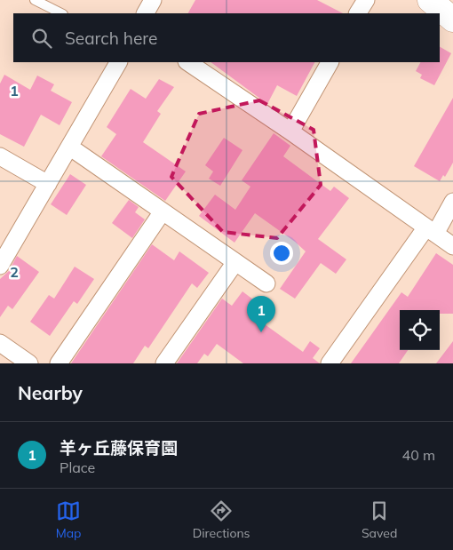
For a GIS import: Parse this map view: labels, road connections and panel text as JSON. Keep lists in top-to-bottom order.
{
  "page": {
    "search": "Search here",
    "pins": "1",
    "heading": "Nearby",
    "list": [
      {
        "mark": "1",
        "name": "羊ヶ丘藤保育園",
        "note": "Place",
        "value": "40 m"
      }
    ],
    "nav": ["Map", "Directions", "Saved"]
  },
  "grid": {
    "rows": ["1", "2"]
  }
}
